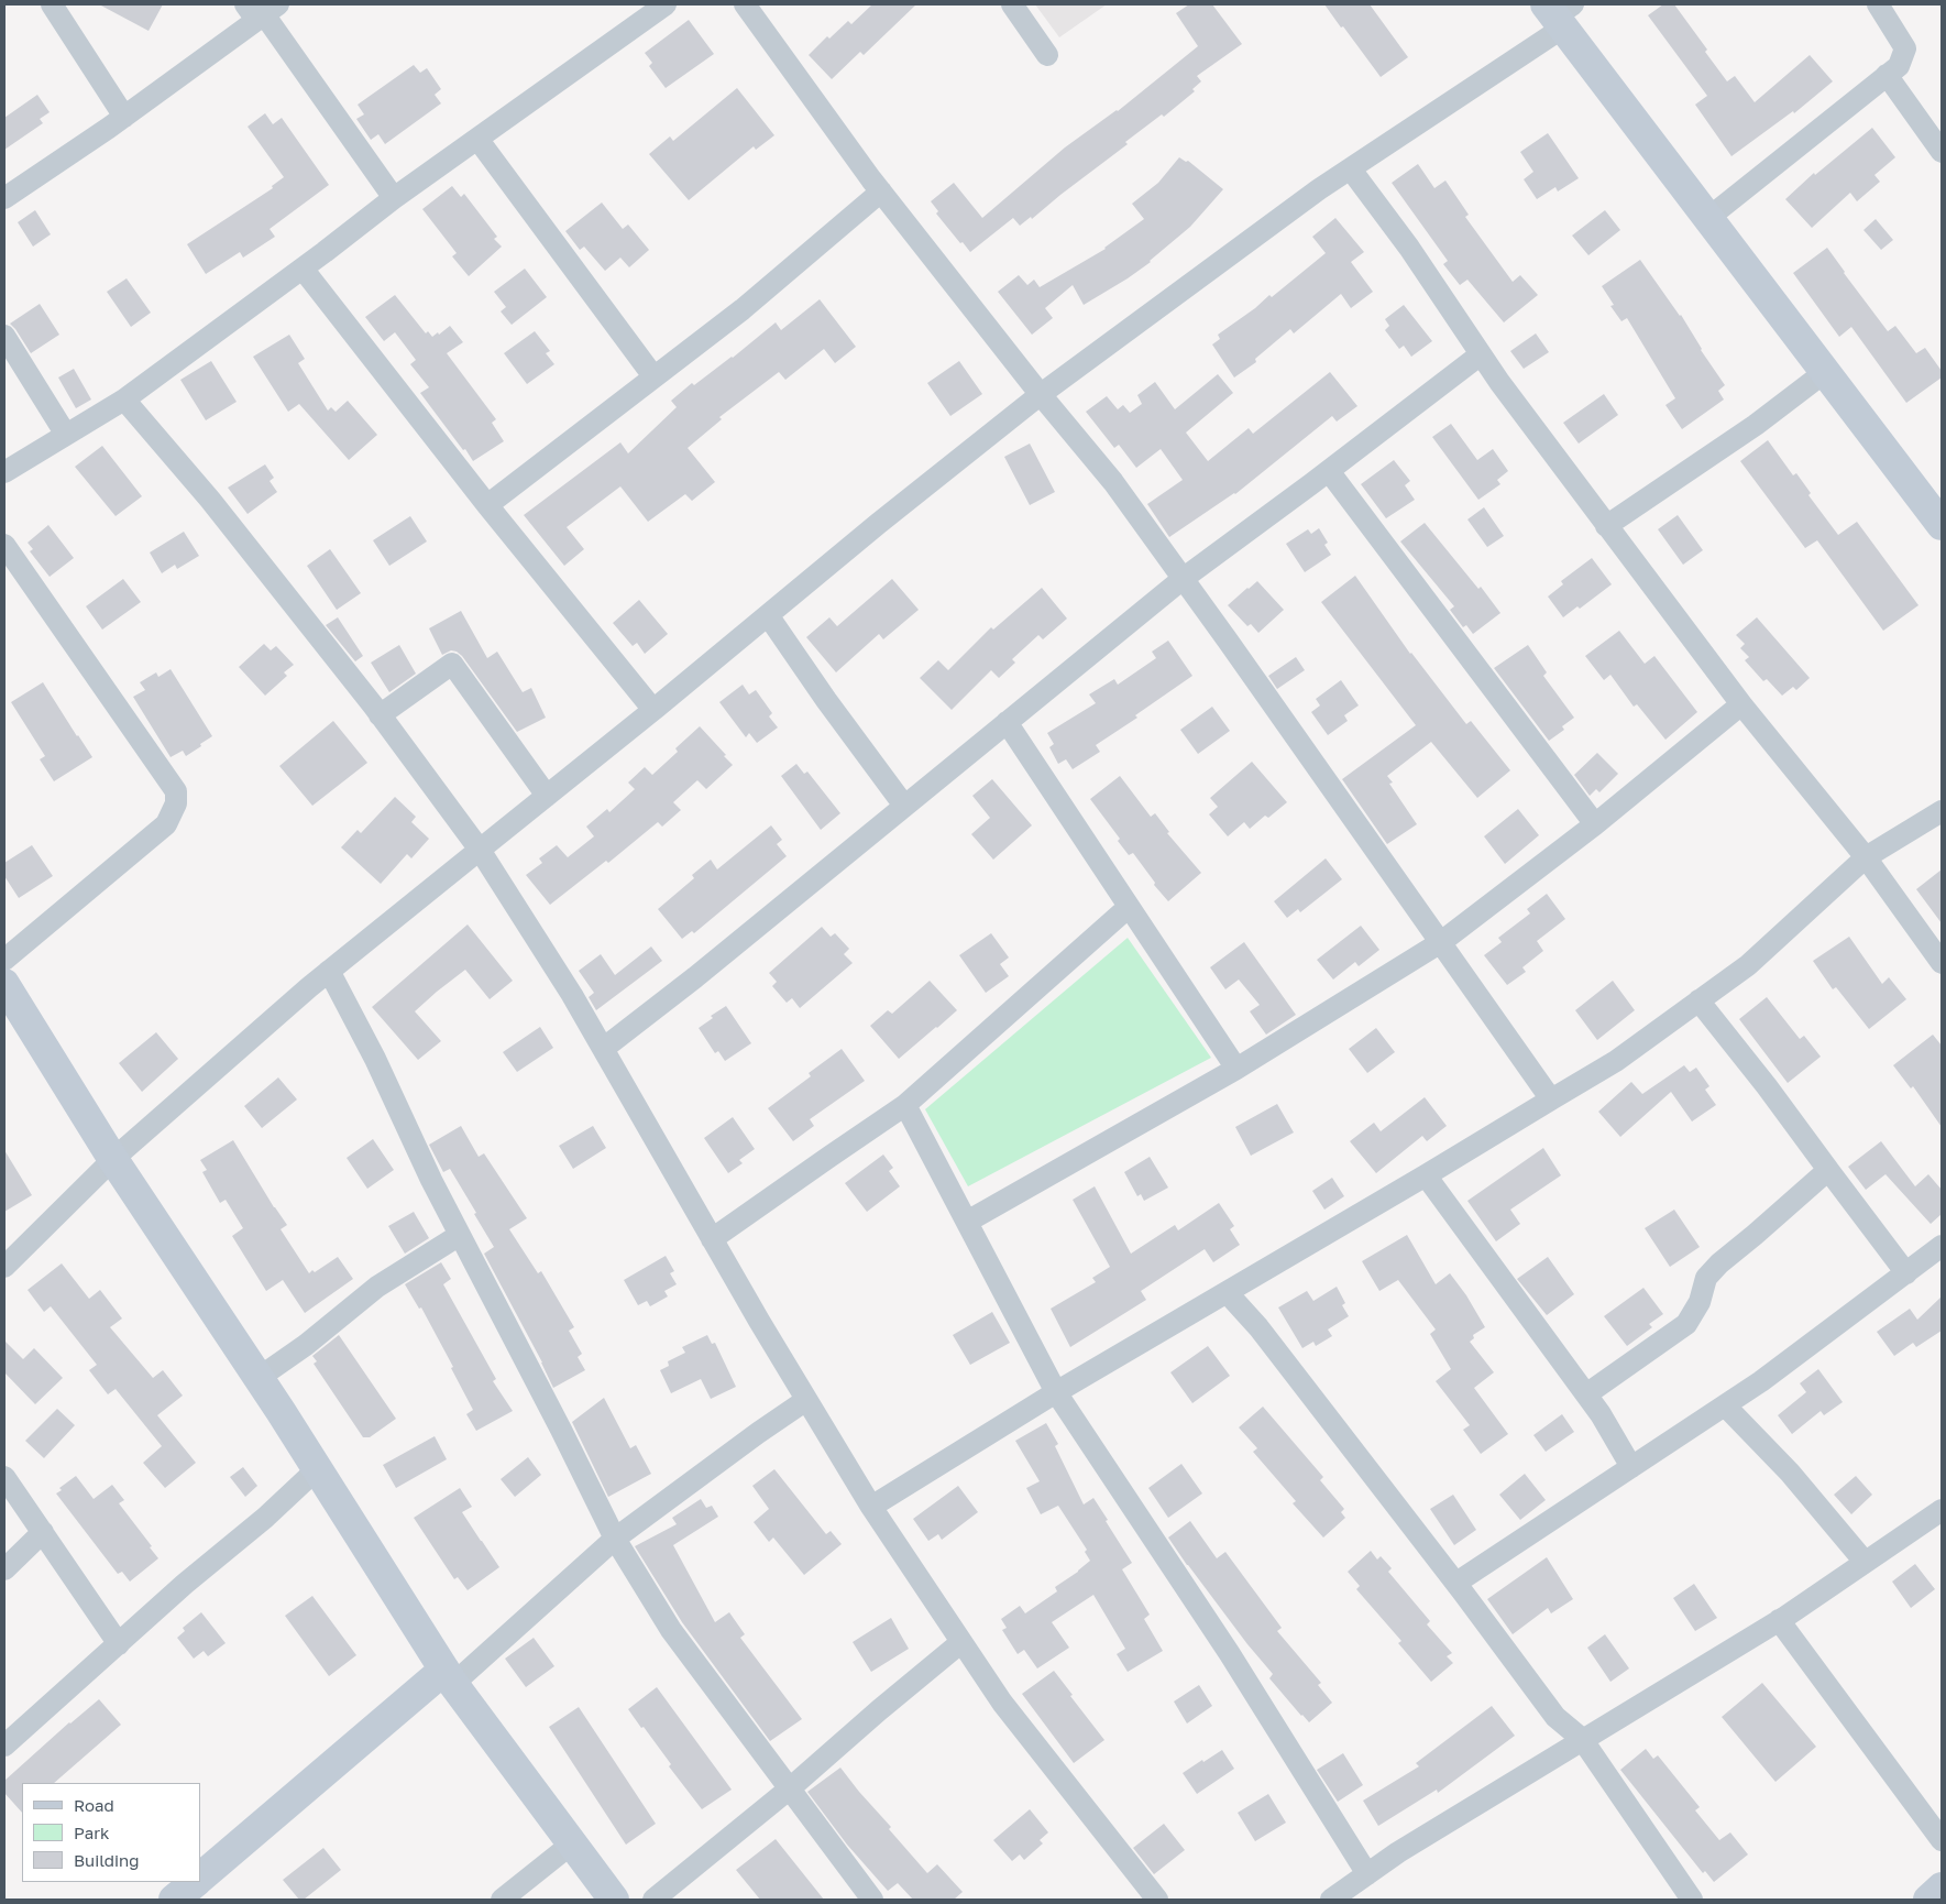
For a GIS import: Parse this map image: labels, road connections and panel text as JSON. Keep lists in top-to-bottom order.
{
  "legend": ["Road", "Park", "Building"]
}
